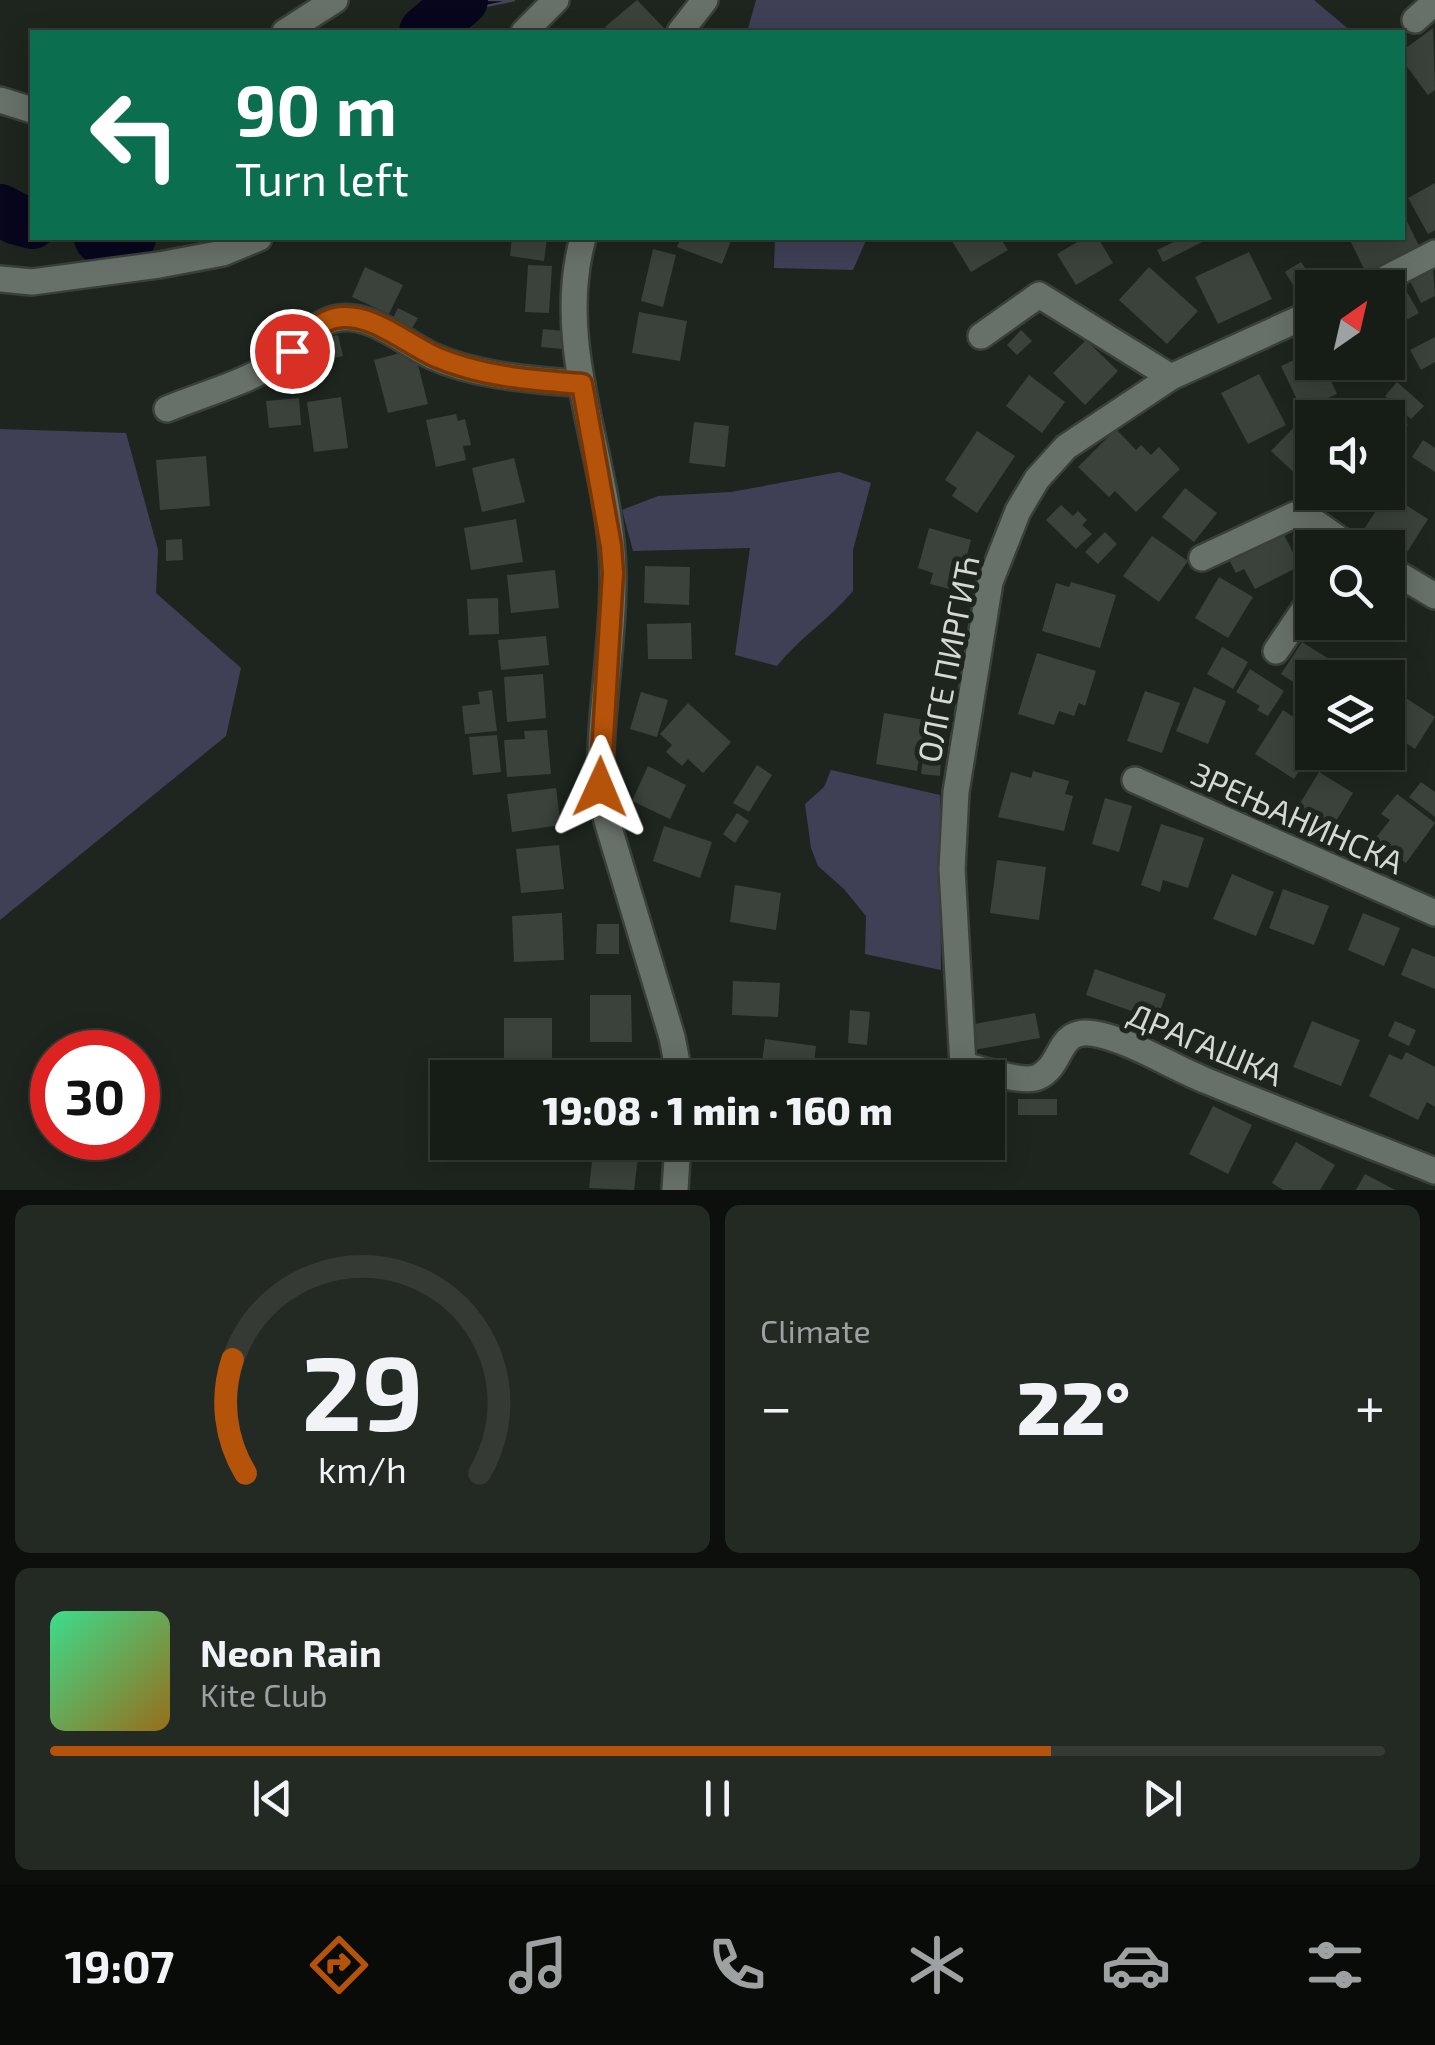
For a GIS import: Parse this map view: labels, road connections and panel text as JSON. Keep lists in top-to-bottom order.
{
  "streets": {
    "street": ["ОЛГЕ ПИРГИЋ", "ЗРЕЊАНИНСКА", "ДРАГАШКА"]
  },
  "north": "top right",
  "page": {
    "turn": ["90 m", "Turn left"],
    "limit": "30",
    "trip": "19:08 · 1 min · 160 m",
    "tile": "Climate",
    "heat": ["−", "22°", "+"],
    "song": ["Neon Rain", "Kite Club"],
    "tabs": "19:07",
    "gauge": ["29", "km/h"]
  }
}
